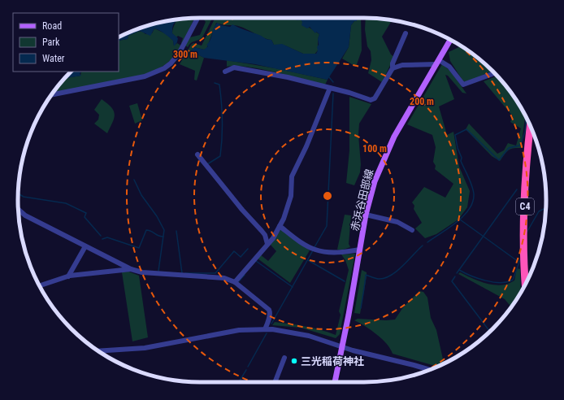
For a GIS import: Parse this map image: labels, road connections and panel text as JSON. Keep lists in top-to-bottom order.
{
  "streets": {
    "highway": ["C4"],
    "main road": ["赤浜谷田部線"]
  },
  "places": ["三光稲荷神社"],
  "legend": ["Road", "Park", "Water"],
  "rings": ["300 m", "200 m", "100 m"]
}
